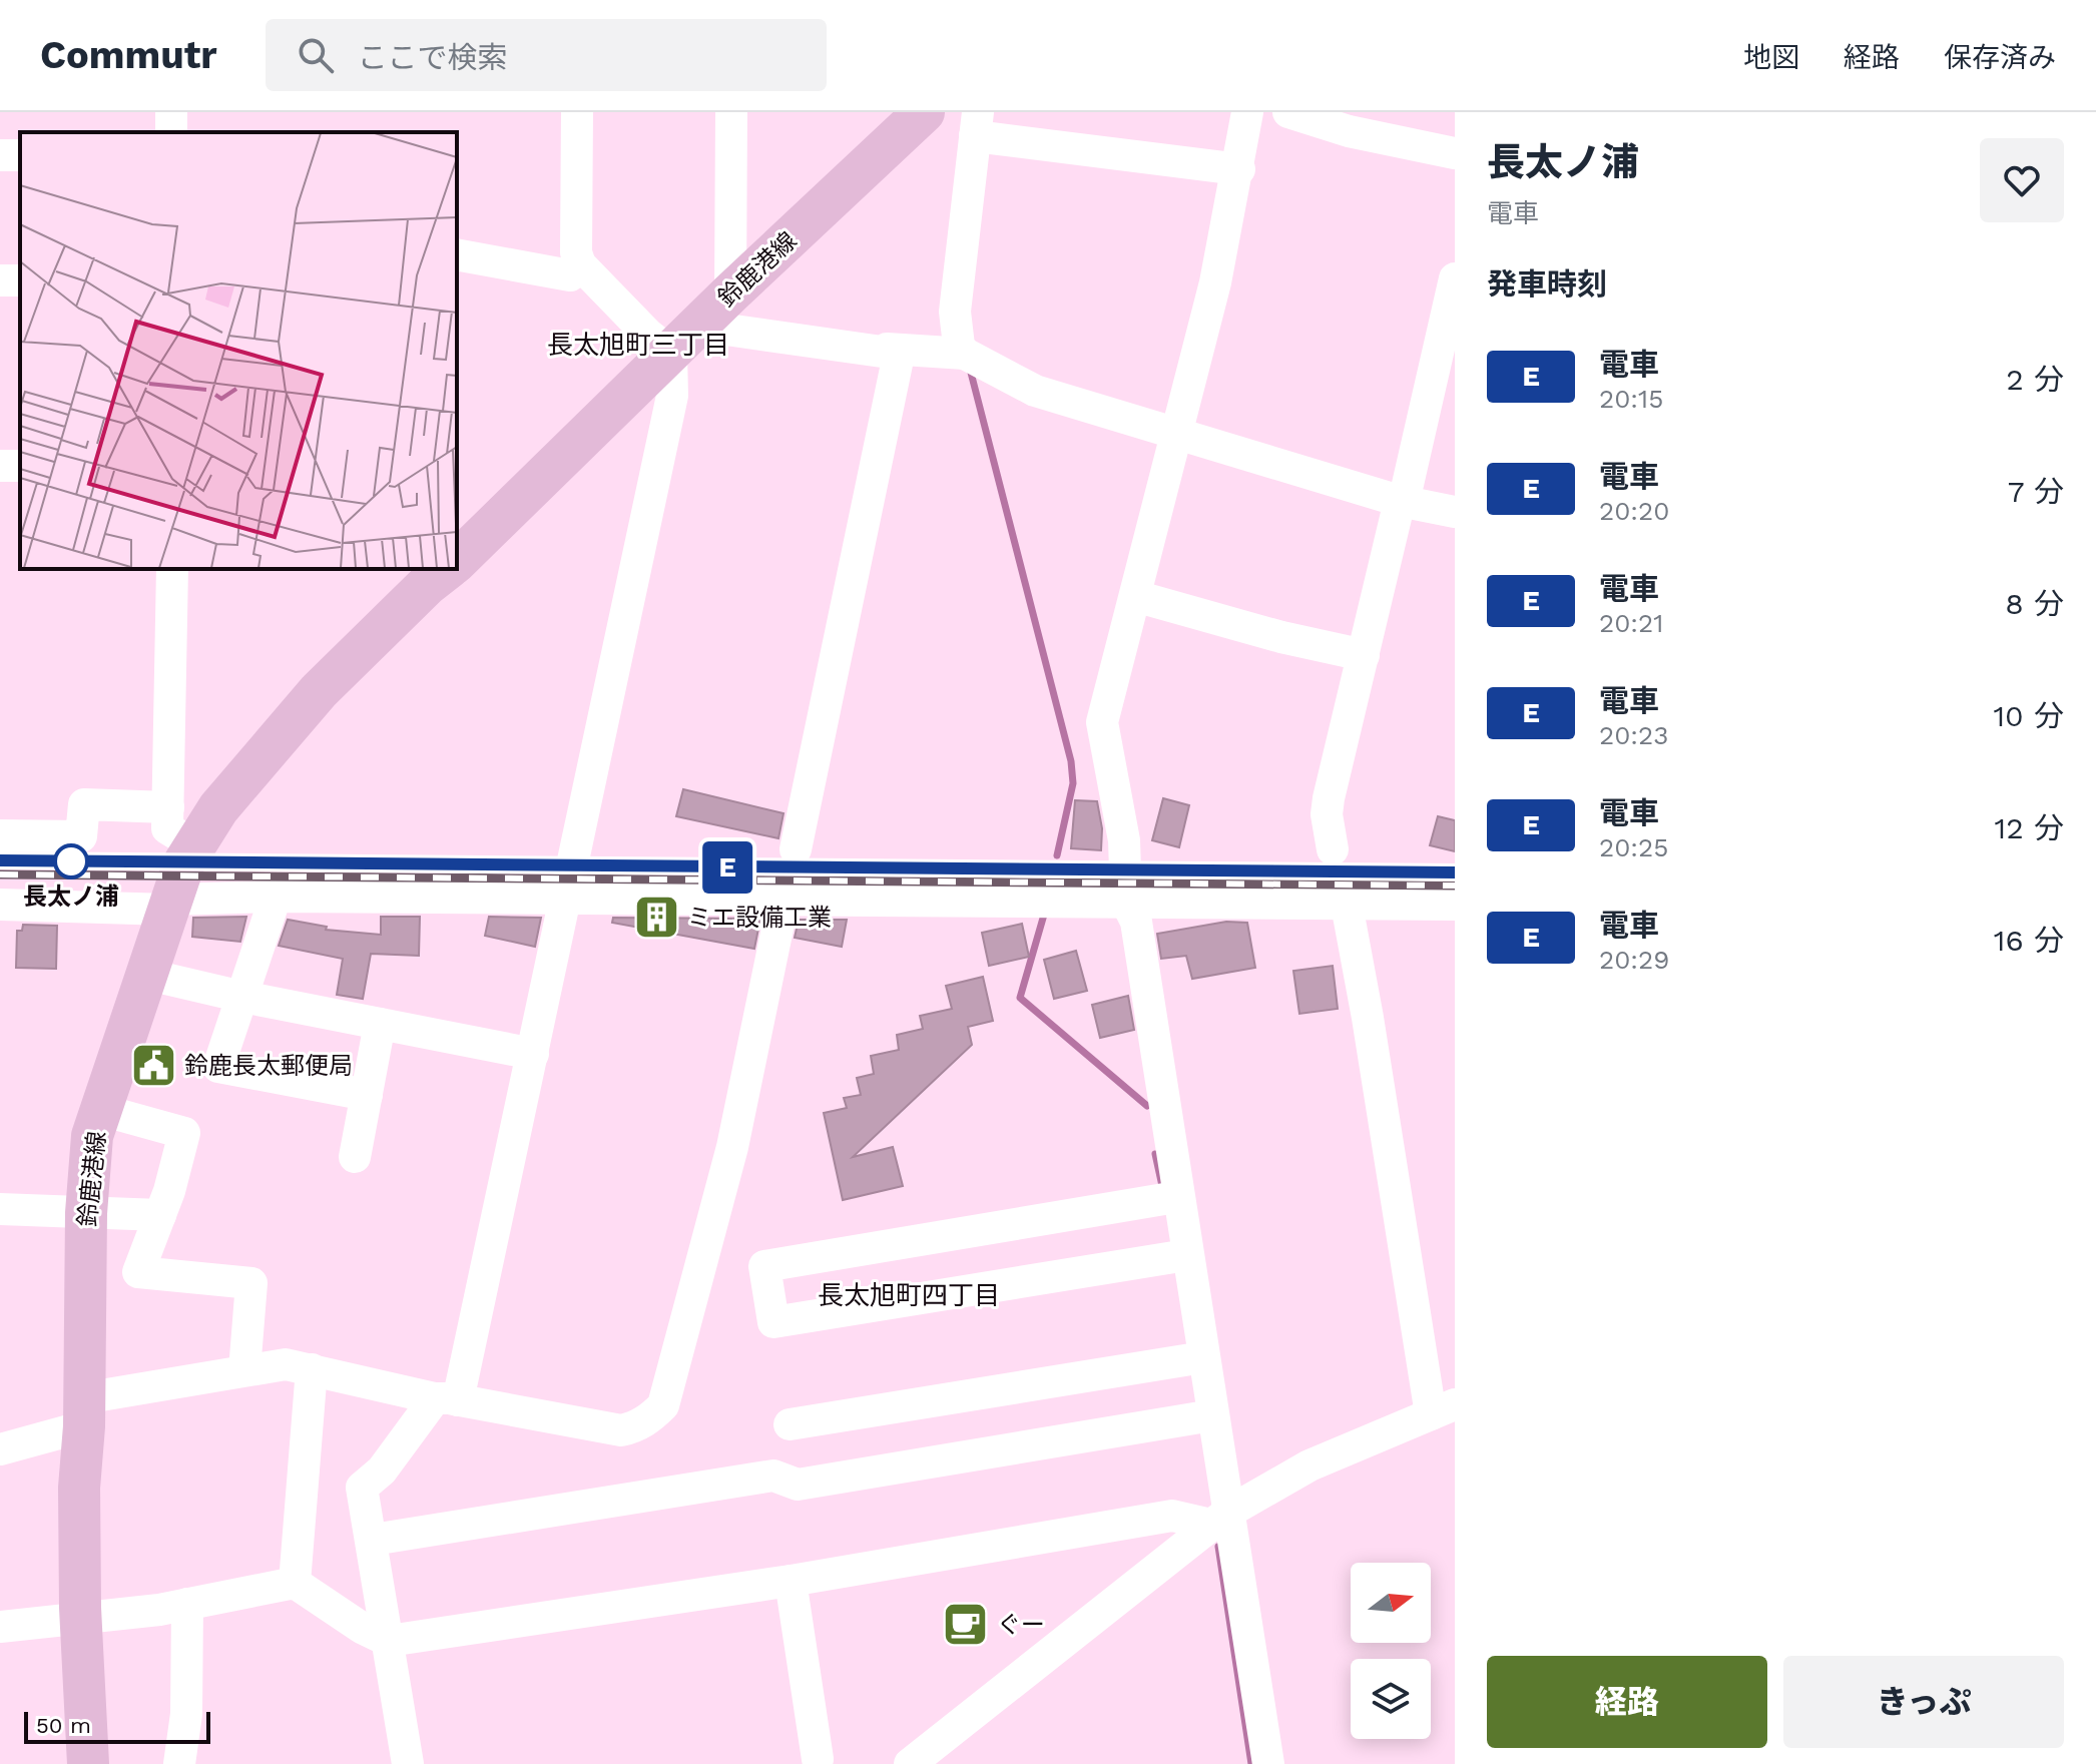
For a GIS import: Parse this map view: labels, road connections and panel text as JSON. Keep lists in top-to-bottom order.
{
  "streets": {
    "main road": ["鈴鹿港線"]
  },
  "districts": ["長太旭町三丁目", "長太旭町四丁目"],
  "places": {
    "other": ["長太ノ浦"],
    "building": ["ミエ設備工業"],
    "public building": ["鈴鹿長太郵便局"],
    "cafe": ["ぐー"]
  },
  "scale_bar": "50 m",
  "north": "right",
  "page": {
    "header": "Commutr",
    "search": "ここで検索",
    "nav": ["地図", "経路", "保存済み"],
    "on_map": "E",
    "heading": [
      ["長太ノ浦", "電車"],
      "発車時刻"
    ],
    "list": [
      {
        "mark": "E",
        "name": "電車",
        "note": "20:15",
        "value": "2 分"
      },
      {
        "mark": "E",
        "name": "電車",
        "note": "20:20",
        "value": "7 分"
      },
      {
        "mark": "E",
        "name": "電車",
        "note": "20:21",
        "value": "8 分"
      },
      {
        "mark": "E",
        "name": "電車",
        "note": "20:23",
        "value": "10 分"
      },
      {
        "mark": "E",
        "name": "電車",
        "note": "20:25",
        "value": "12 分"
      },
      {
        "mark": "E",
        "name": "電車",
        "note": "20:29",
        "value": "16 分"
      }
    ],
    "buttons": ["経路", "きっぷ"],
    "scale": "50 m"
  }
}
